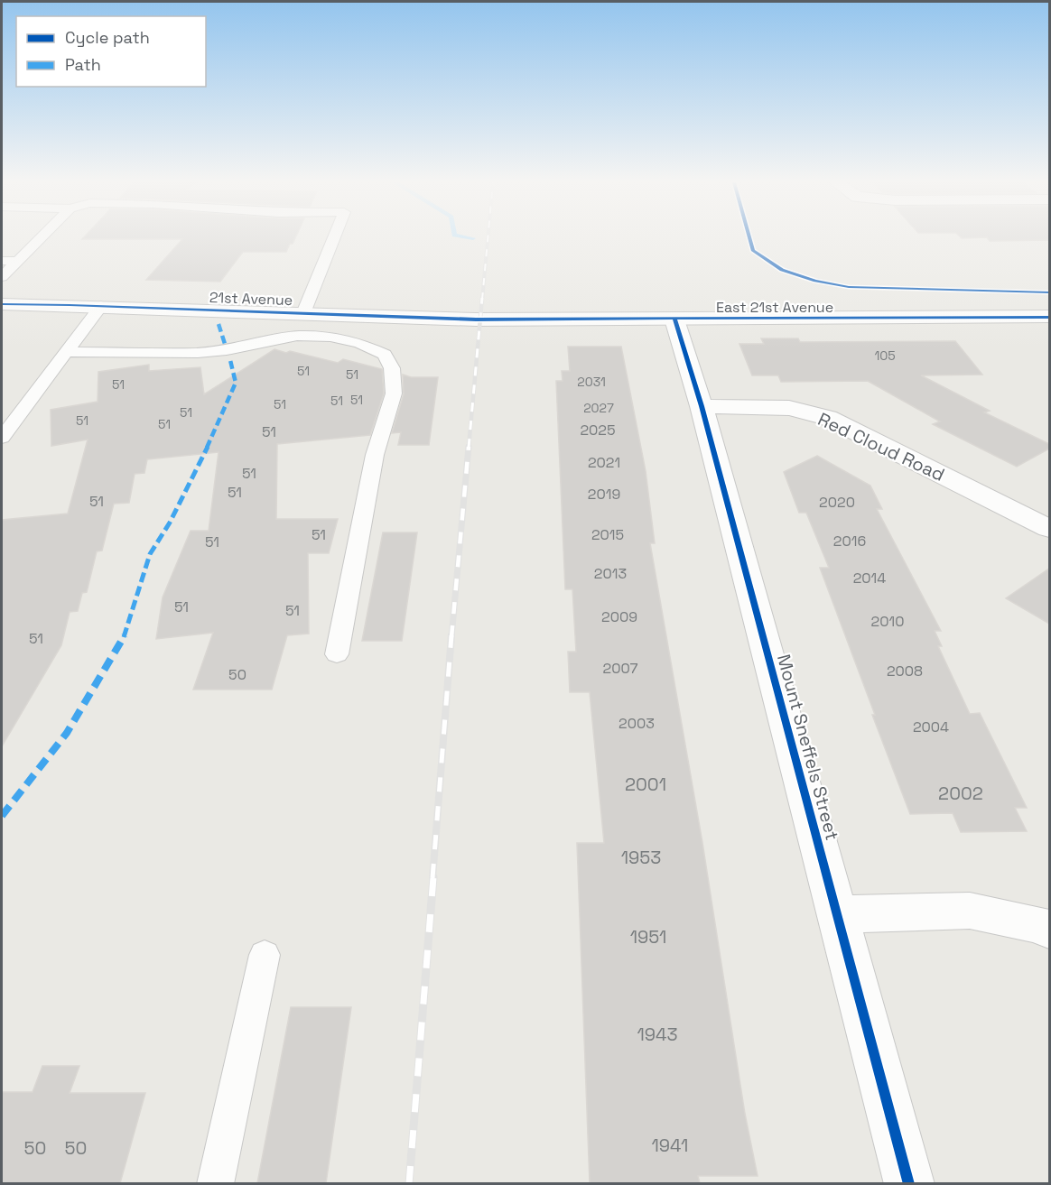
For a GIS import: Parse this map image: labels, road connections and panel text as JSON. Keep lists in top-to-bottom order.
{
  "streets": {
    "street": [
      "21st Avenue",
      "East 21st Avenue",
      "Red Cloud Road",
      "Mount Sneffels Street"
    ]
  },
  "crossings": [
    ["21st Avenue", "East 21st Avenue"],
    ["East 21st Avenue", "Mount Sneffels Street"],
    ["Red Cloud Road", "Mount Sneffels Street"]
  ],
  "house_numbers": [
    "105",
    "51",
    "51",
    "2031",
    "51",
    "51",
    "51",
    "51",
    "2027",
    "51",
    "51",
    "51",
    "2025",
    "51",
    "2021",
    "51",
    "51",
    "2019",
    "51",
    "2020",
    "51",
    "2015",
    "2016",
    "51",
    "2013",
    "2014",
    "51",
    "51",
    "2009",
    "2010",
    "51",
    "2007",
    "2008",
    "50",
    "2003",
    "2004",
    "2001",
    "2002",
    "1953",
    "1951",
    "1943",
    "1941",
    "50",
    "50"
  ],
  "legend": ["Cycle path", "Path"]
}
